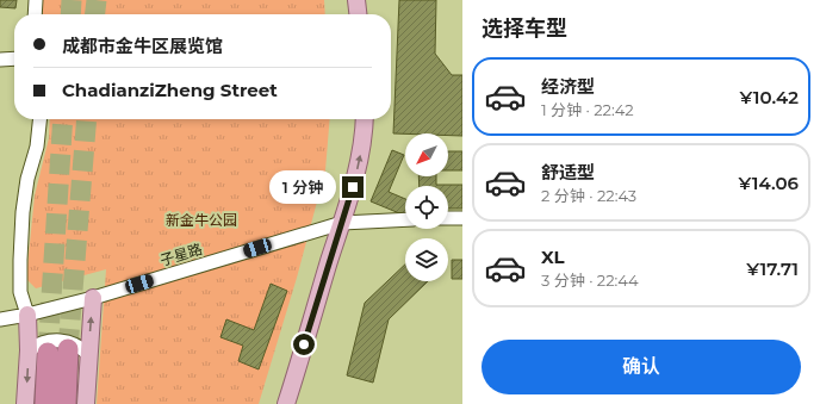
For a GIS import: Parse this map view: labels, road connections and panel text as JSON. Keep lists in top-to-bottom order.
{
  "streets": {
    "street": ["子星路"]
  },
  "parks": ["新金牛公园"],
  "north": "bottom left",
  "page": {
    "heading": "选择车型",
    "banner": ["成都市金牛区展览馆", "ChadianziZheng Street"],
    "list": [
      {
        "name": "经济型",
        "note": "1 分钟 · 22:42",
        "value": "¥10.42"
      },
      {
        "name": "舒适型",
        "note": "2 分钟 · 22:43",
        "value": "¥14.06"
      },
      {
        "name": "XL",
        "note": "3 分钟 · 22:44",
        "value": "¥17.71"
      }
    ],
    "bubble": "1 分钟",
    "buttons": "确认"
  }
}
